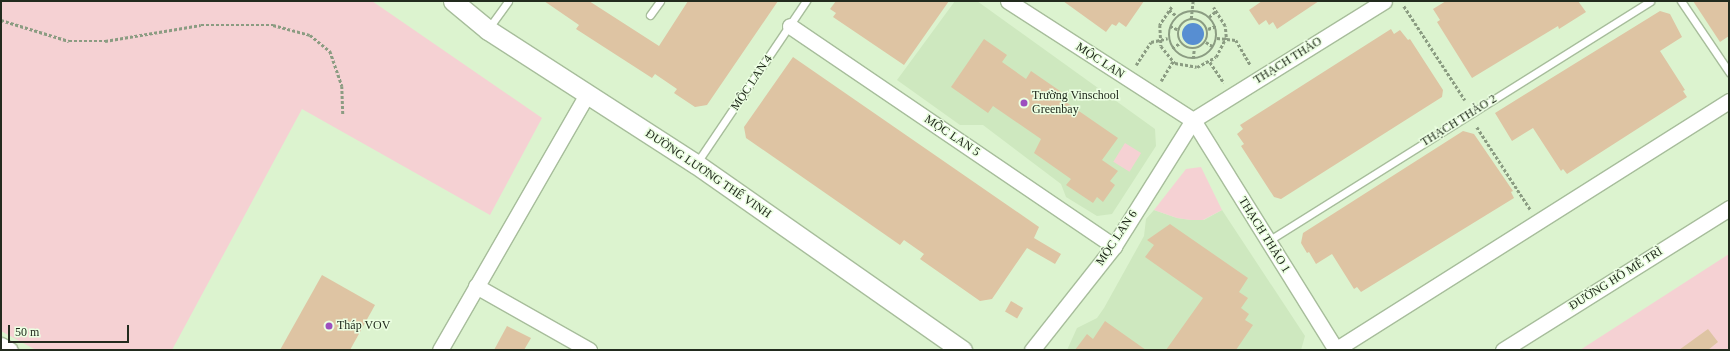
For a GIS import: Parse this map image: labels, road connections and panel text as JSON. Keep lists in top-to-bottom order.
{
  "streets": {
    "street": [
      "MỘC LAN",
      "THẠCH THẢO",
      "MỘC LAN 5",
      "ĐƯỜNG LƯƠNG THẾ VINH",
      "THẠCH THẢO 1",
      "MỘC LAN 6",
      "ĐƯỜNG HỒ MỄ TRÌ"
    ],
    "lane": ["MỘC LAN 4", "THẠCH THẢO 2"]
  },
  "crossings": [
    ["MỘC LAN", "THẠCH THẢO"],
    ["MỘC LAN", "THẠCH THẢO 1"],
    ["MỘC LAN", "MỘC LAN 6"],
    ["THẠCH THẢO", "THẠCH THẢO 1"],
    ["THẠCH THẢO", "MỘC LAN 6"],
    ["MỘC LAN 4", "MỘC LAN 5"],
    ["MỘC LAN 4", "ĐƯỜNG LƯƠNG THẾ VINH"],
    ["THẠCH THẢO 2", "THẠCH THẢO 1"],
    ["MỘC LAN 5", "MỘC LAN 6"],
    ["THẠCH THẢO 1", "MỘC LAN 6"]
  ],
  "places": ["Trường Vinschool Greenbay", "Tháp VOV"],
  "scale_bar": "50 m"
}
